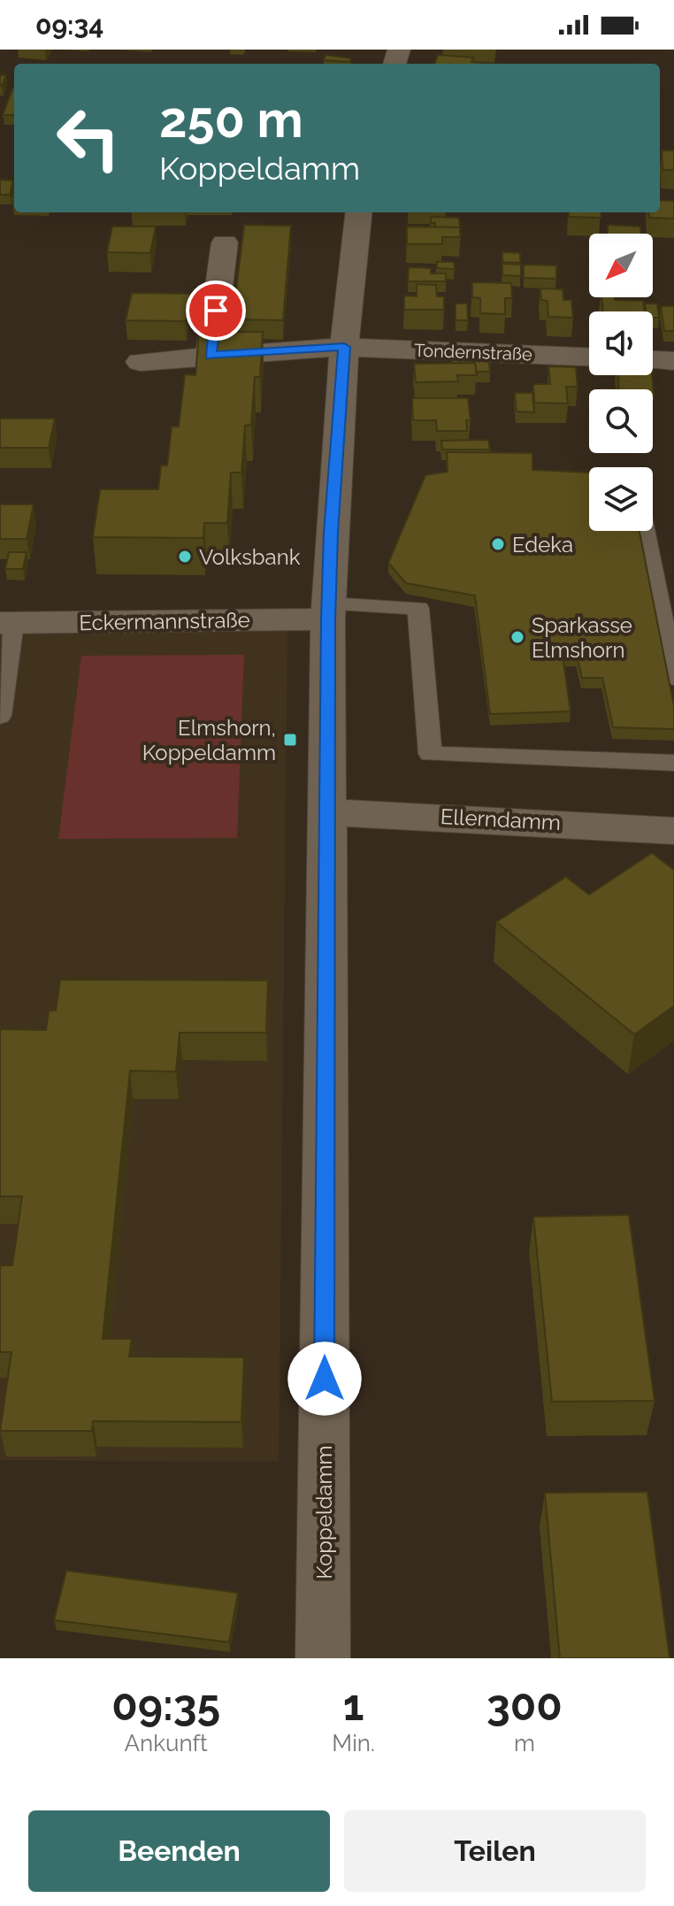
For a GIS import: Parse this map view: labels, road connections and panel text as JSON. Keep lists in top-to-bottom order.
{
  "streets": {
    "street": [
      "Tondernstraße",
      "Eckermannstraße",
      "Ellerndamm",
      "Koppeldamm"
    ]
  },
  "crossings": [
    ["Tondernstraße", "Koppeldamm"],
    ["Eckermannstraße", "Koppeldamm"],
    ["Ellerndamm", "Koppeldamm"]
  ],
  "places": {
    "other": ["Edeka", "Volksbank", "Sparkasse Elmshorn"],
    "transit": ["Elmshorn, Koppeldamm"]
  },
  "north": "bottom left",
  "page": {
    "status": "09:34",
    "turn": ["250 m", "Koppeldamm"],
    "eta": [
      "09:35",
      "Ankunft",
      "1",
      "Min.",
      "300",
      "m"
    ],
    "buttons": ["Beenden", "Teilen"]
  }
}
